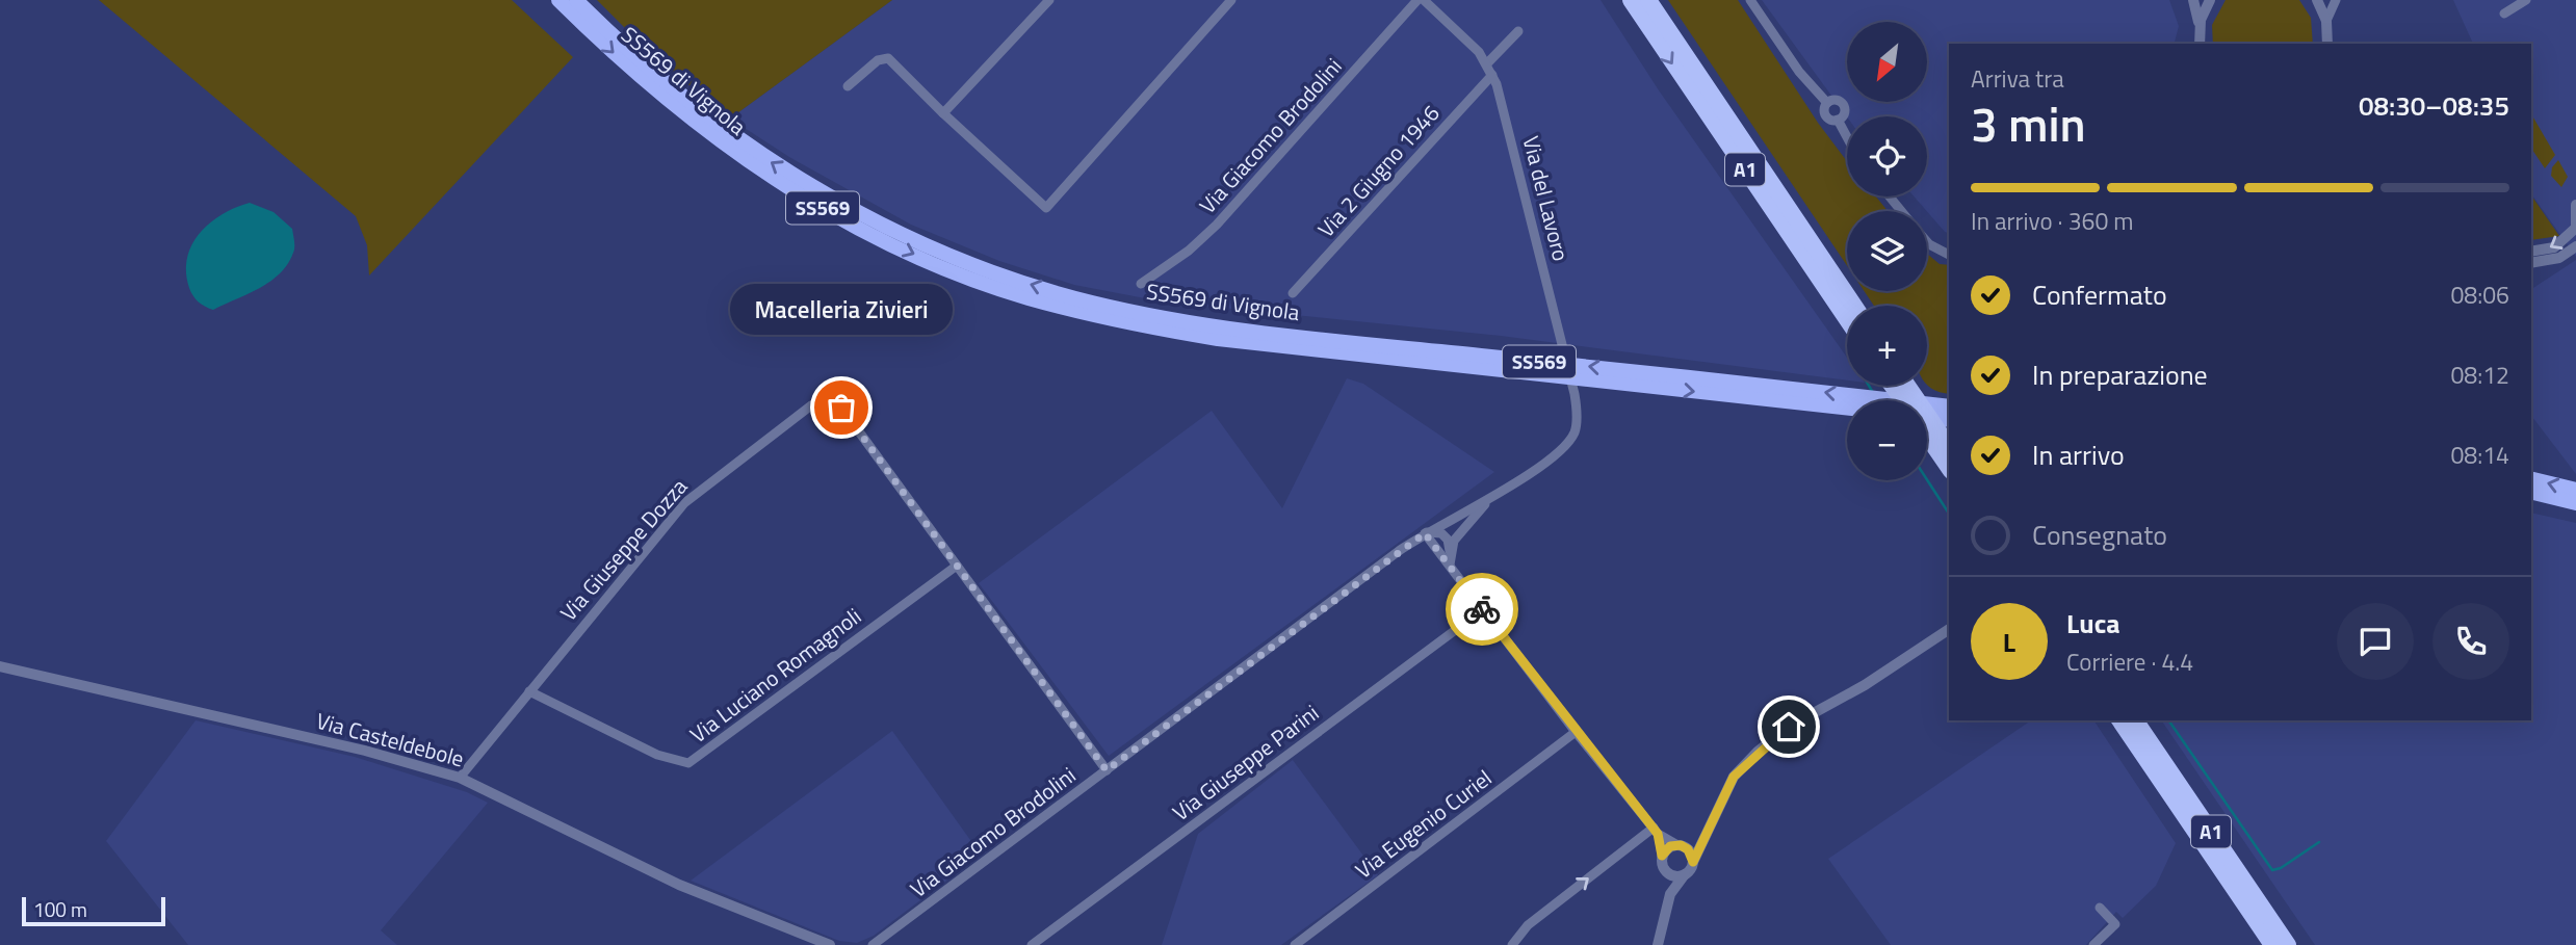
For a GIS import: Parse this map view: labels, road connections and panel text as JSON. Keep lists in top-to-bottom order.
{
  "streets": {
    "highway": ["SS569 di Vignola", "A1", "SS569"],
    "street": [
      "Via Giacomo Brodolini",
      "Via 2 Giugno 1946",
      "Via del Lavoro",
      "Via Giuseppe Dozza",
      "Via Luciano Romagnoli",
      "Via Casteldebole",
      "Via Giuseppe Parini",
      "Via Eugenio Curiel"
    ]
  },
  "crossings": [
    ["Via Giacomo Brodolini", "Via del Lavoro"],
    ["Via Giacomo Brodolini", "Via Giuseppe Dozza"],
    ["Via 2 Giugno 1946", "Via del Lavoro"],
    ["Via Giuseppe Dozza", "Via Luciano Romagnoli"],
    ["Via Giuseppe Dozza", "Via Casteldebole"]
  ],
  "places": ["Macelleria Zivieri"],
  "scale_bar": "100 m",
  "north": "bottom left",
  "page": {
    "map_buttons": ["+", "−"],
    "heading": ["3 min", "Arriva tra", "08:30–08:35"],
    "panel": ["Luca", "Corriere · 4.4"],
    "bar": "In arrivo · 360 m",
    "list": [
      ["Confermato", "08:06"],
      ["In preparazione", "08:12"],
      ["In arrivo", "08:14"],
      "Consegnato"
    ],
    "bubble": "Macelleria Zivieri",
    "round": "L",
    "scale": "100 m"
  }
}
